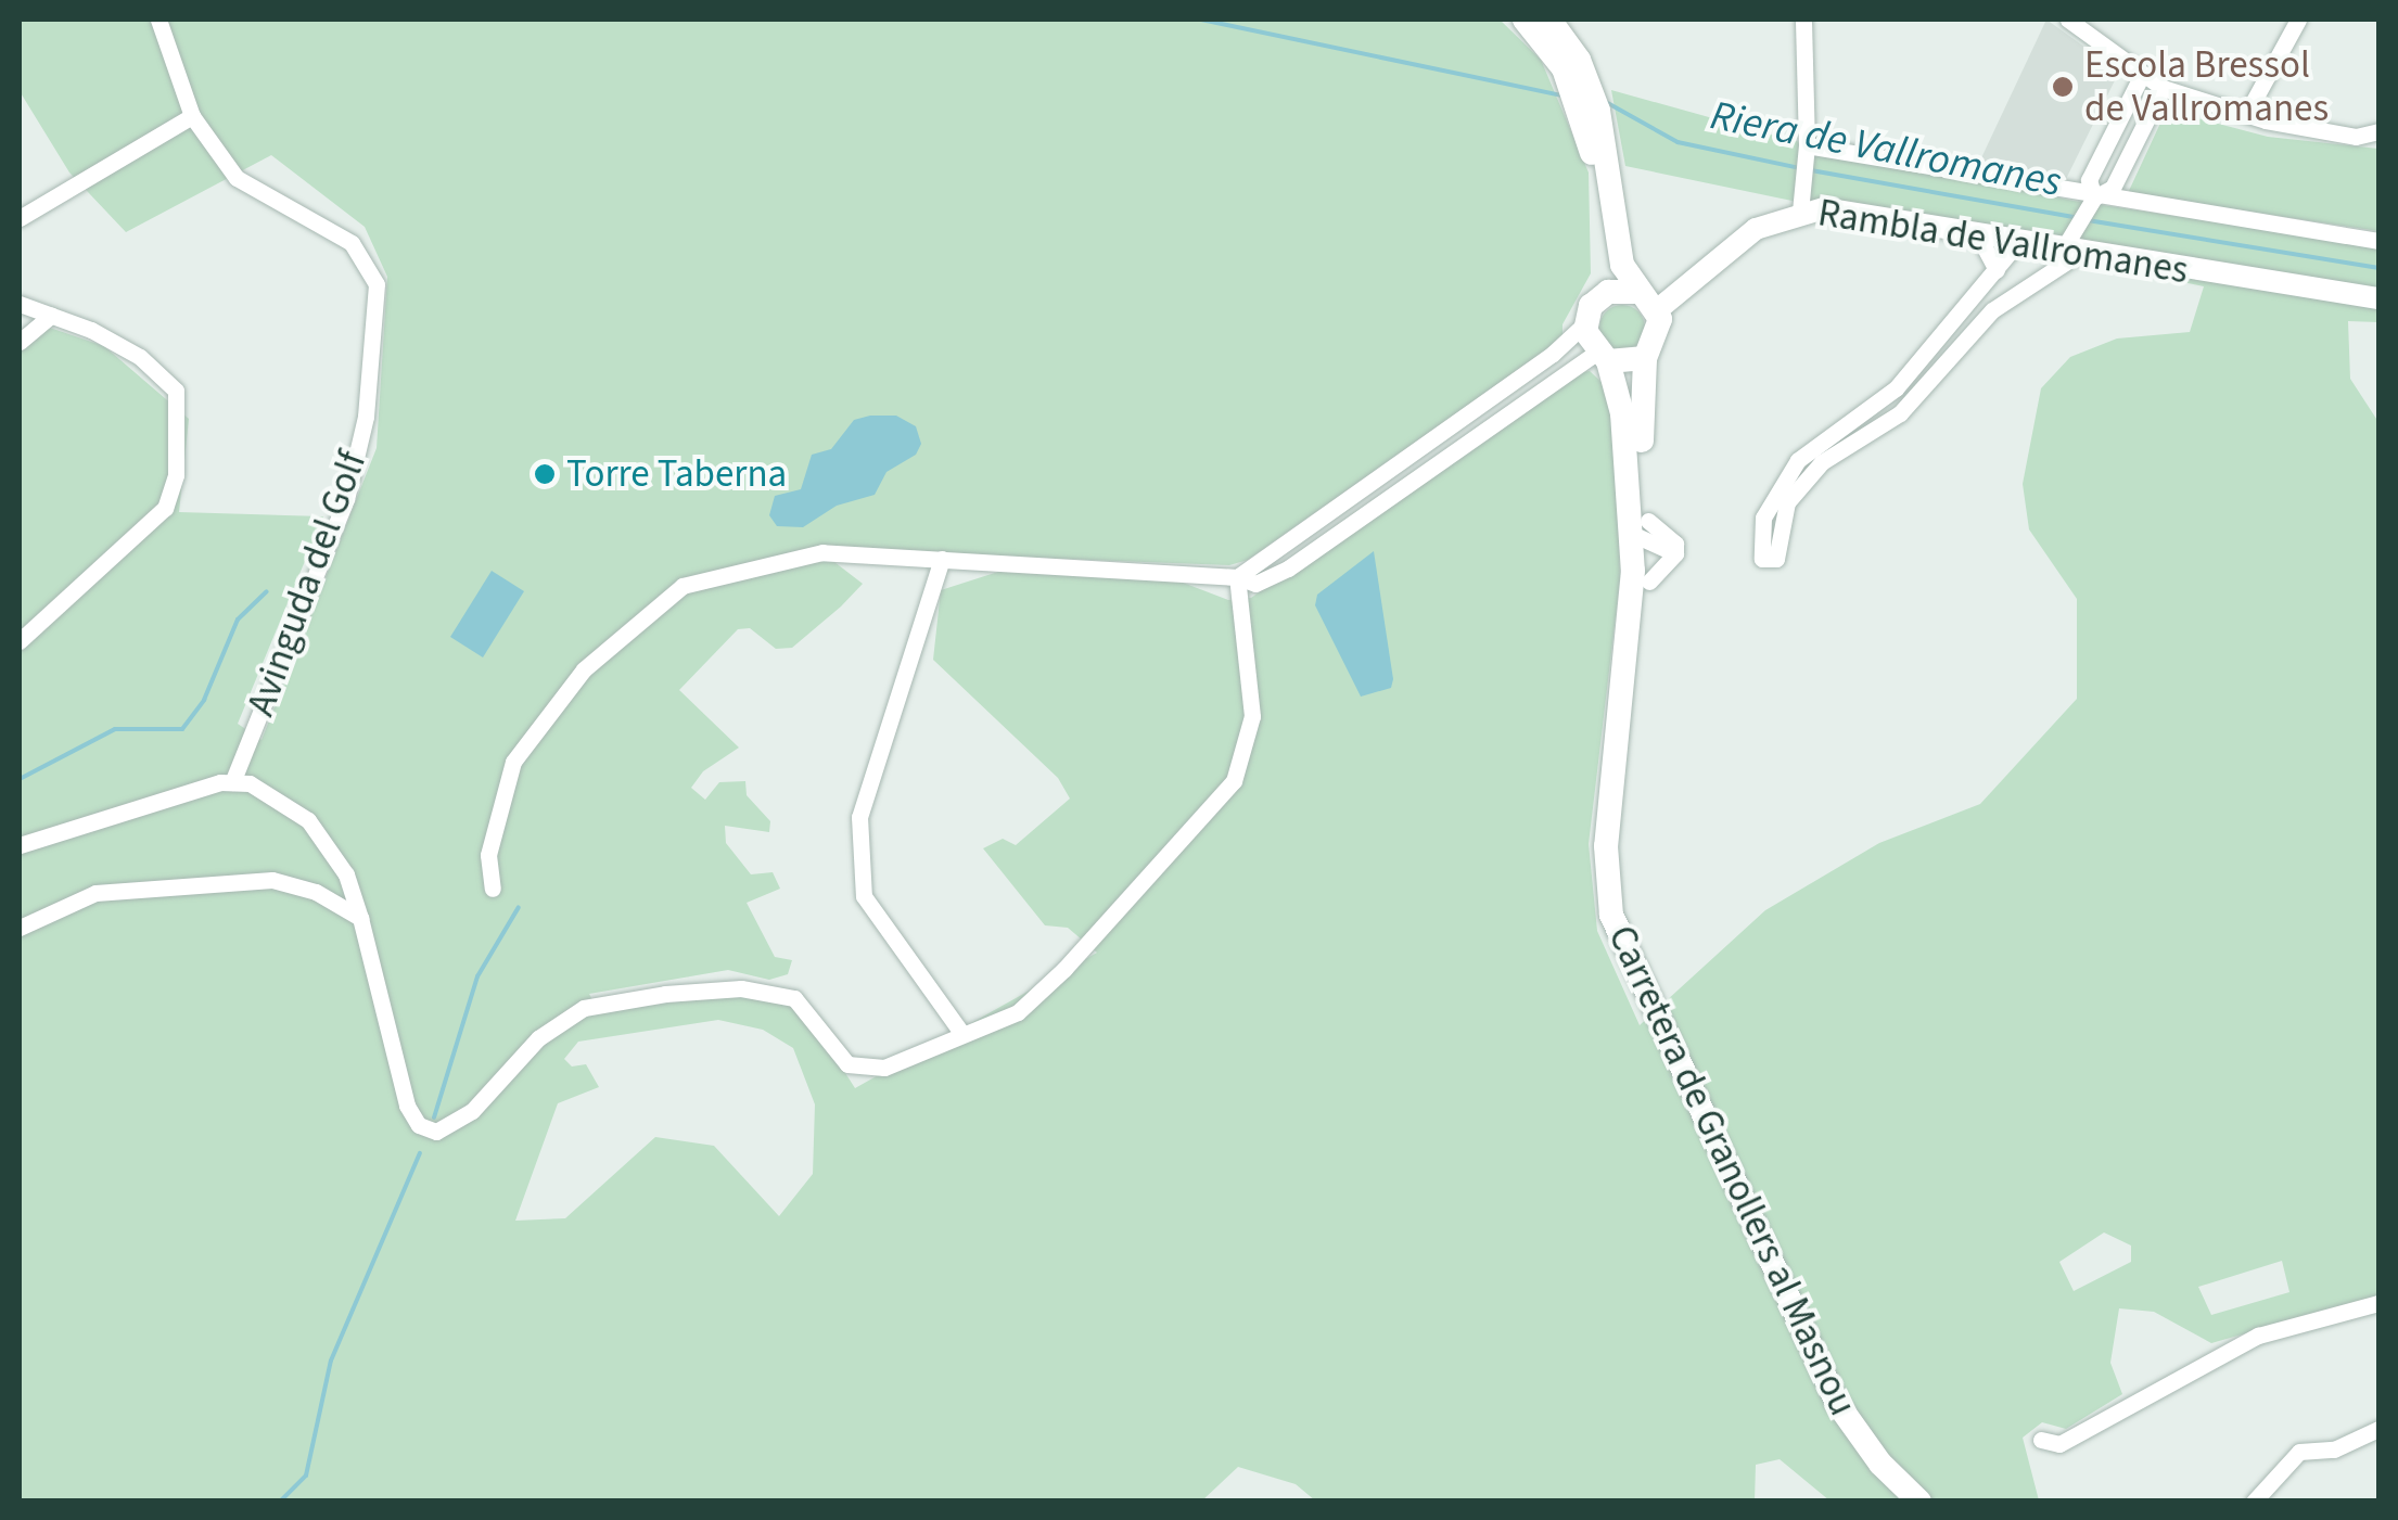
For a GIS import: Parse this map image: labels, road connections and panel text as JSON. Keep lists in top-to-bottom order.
{
  "streets": {
    "main road": ["Carretera de Granollers al Masnou"],
    "street": ["Rambla de Vallromanes", "Avinguda del Golf"]
  },
  "crossings": [
    ["Rambla de Vallromanes", "Carretera de Granollers al Masnou"]
  ],
  "water": ["Riera de Vallromanes"],
  "places": ["Escola Bressol de Vallromanes", "Torre Taberna"]
}
